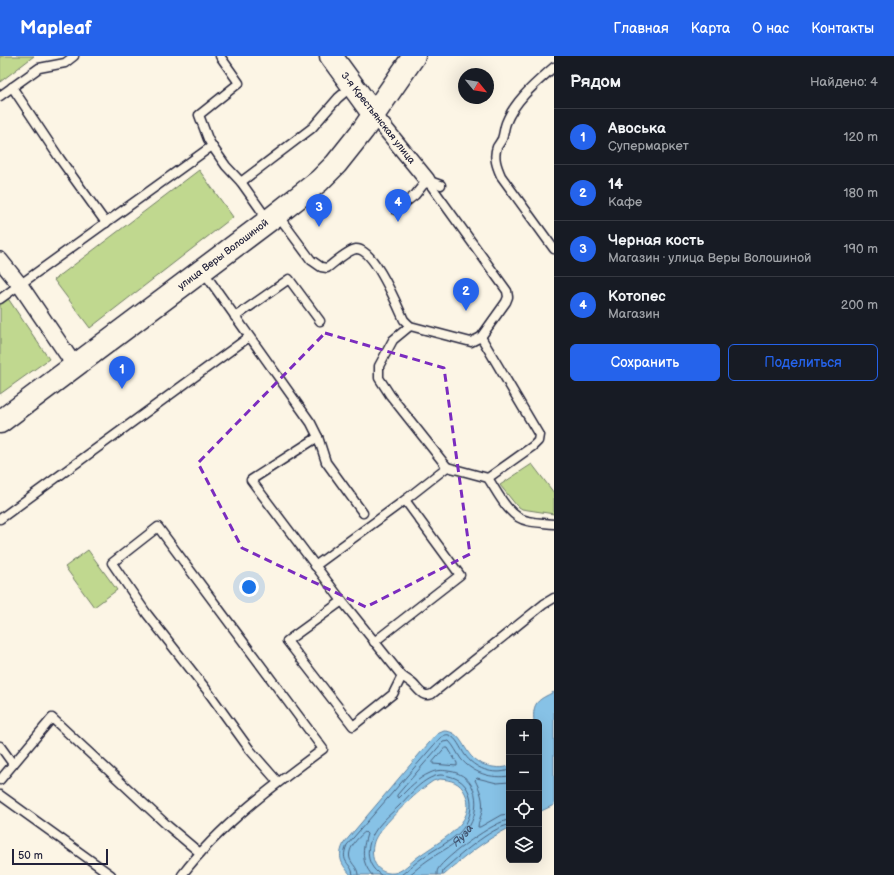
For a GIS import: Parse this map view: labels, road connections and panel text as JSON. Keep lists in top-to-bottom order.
{
  "streets": {
    "street": ["3-я Крестьянская улица", "улица Веры Волошиной"]
  },
  "crossings": [
    ["3-я Крестьянская улица", "улица Веры Волошиной"]
  ],
  "water": ["Яуза"],
  "scale_bar": "50 m",
  "north": "bottom right",
  "page": {
    "header": "Mapleaf",
    "nav": [
      "Главная",
      "Карта",
      "О нас",
      "Контакты"
    ],
    "heading": ["Рядом", "Найдено: 4"],
    "list": [
      {
        "mark": "1",
        "name": "Авоська",
        "note": "Супермаркет",
        "value": "120 m"
      },
      {
        "mark": "2",
        "name": "14",
        "note": "Кафе",
        "value": "180 m"
      },
      {
        "mark": "3",
        "name": "Черная кость",
        "note": "Магазин · улица Веры Волошиной",
        "value": "190 m"
      },
      {
        "mark": "4",
        "name": "Котопес",
        "note": "Магазин",
        "value": "200 m"
      }
    ],
    "pins": [
      "4",
      "3",
      "2",
      "1"
    ],
    "buttons": ["Сохранить", "Поделиться"],
    "map_buttons": ["+", "−"],
    "scale": "50 m"
  }
}
